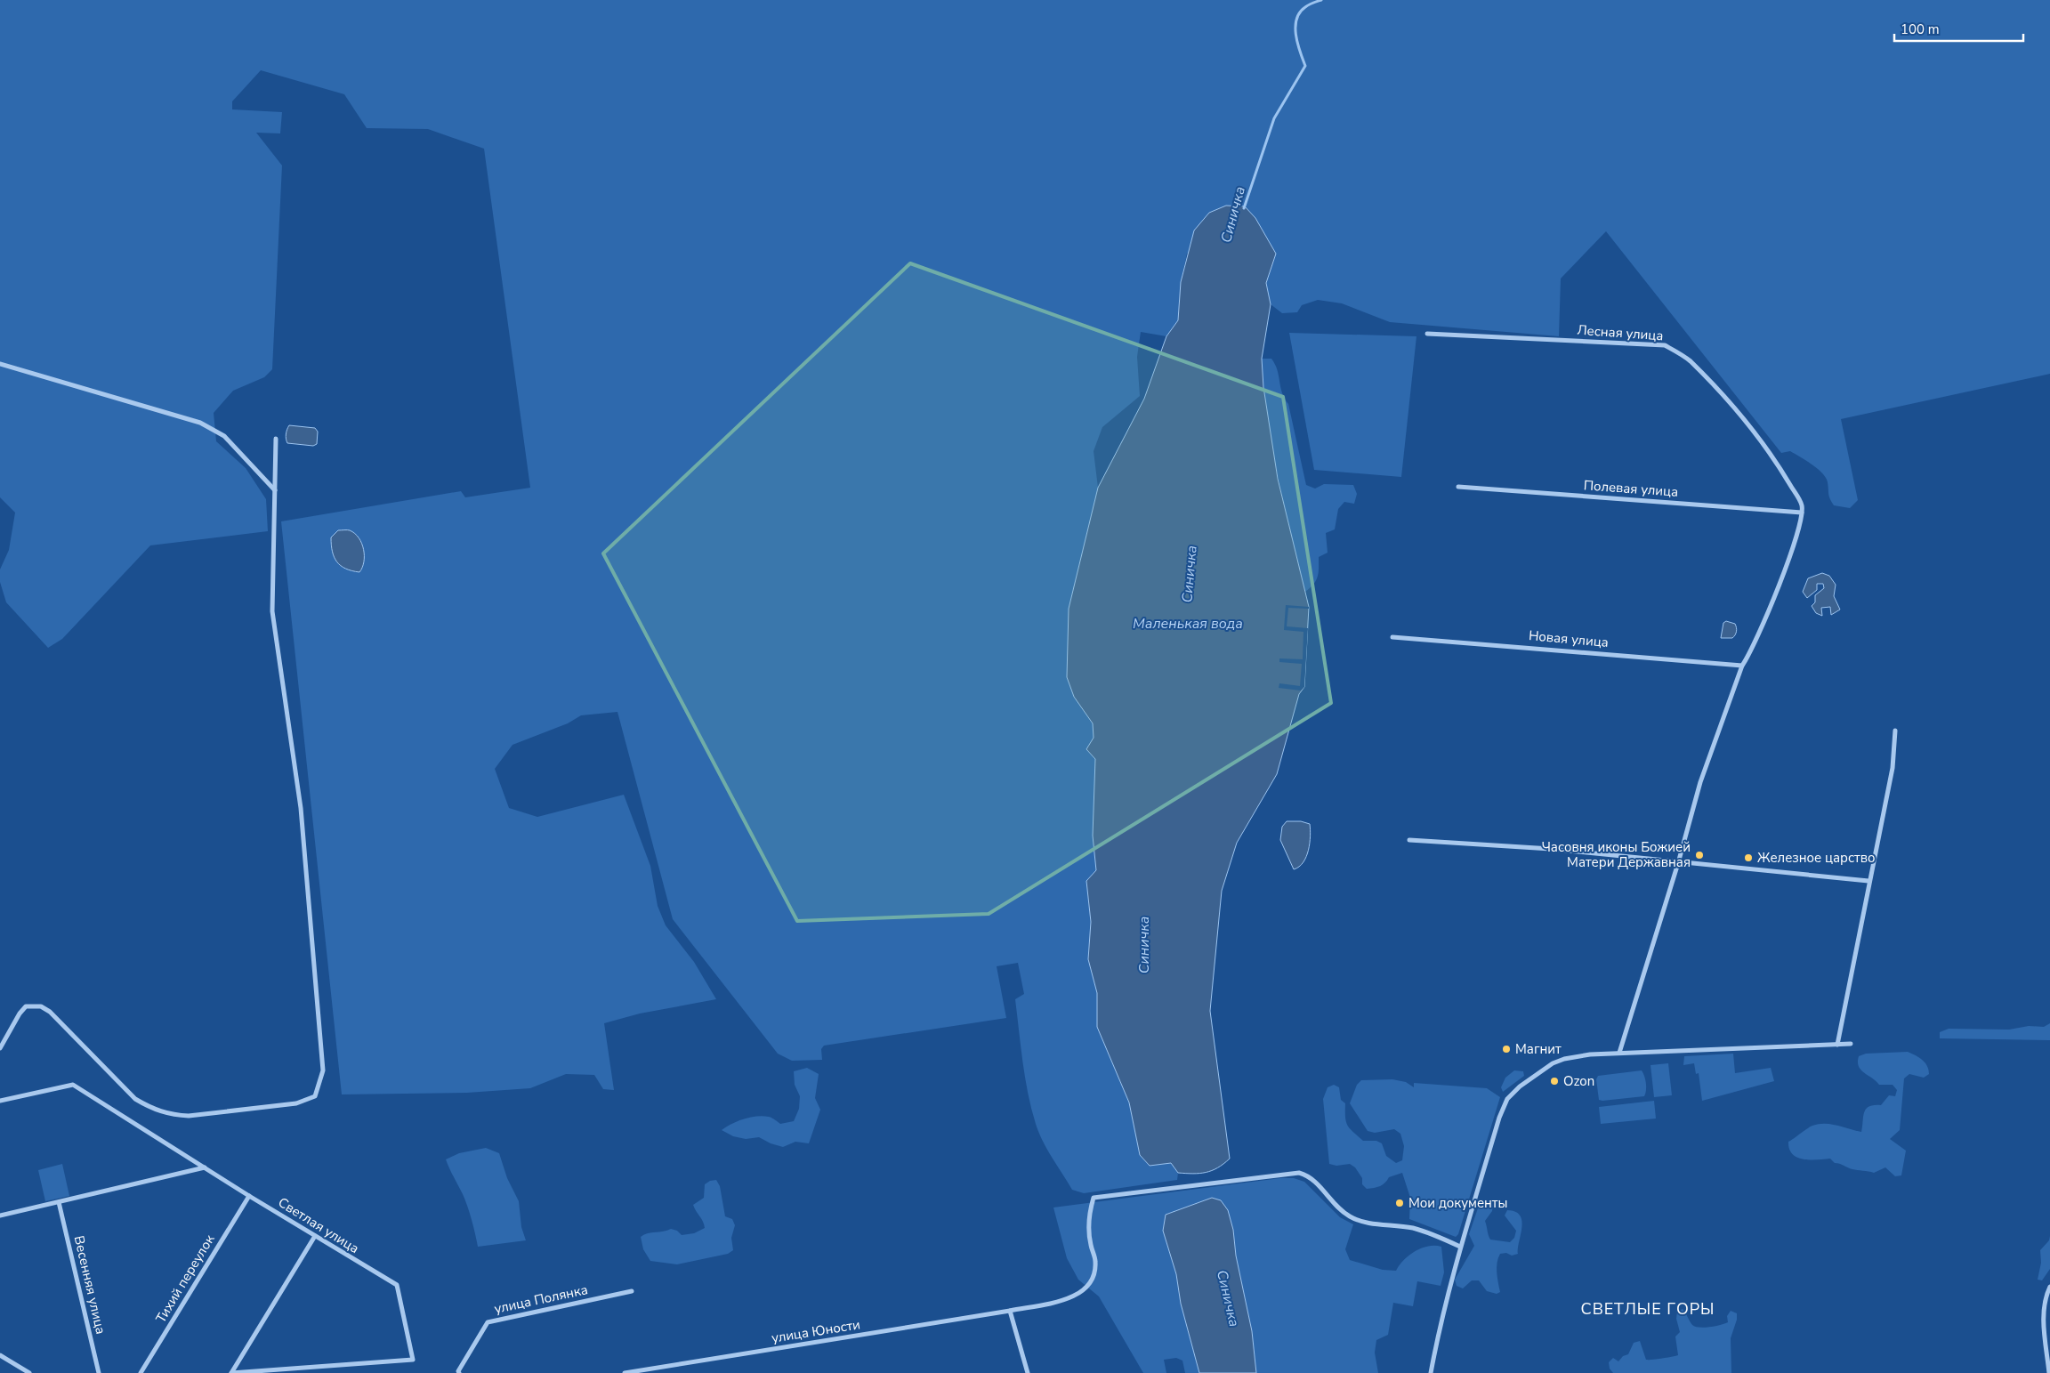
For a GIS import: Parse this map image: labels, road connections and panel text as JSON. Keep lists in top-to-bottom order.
{
  "streets": {
    "street": [
      "Лесная улица",
      "Полевая улица",
      "Новая улица",
      "Светлая улица",
      "Тихий переулок",
      "Весенняя улица",
      "улица Полянка",
      "улица Юности"
    ]
  },
  "crossings": [
    ["Лесная улица", "Полевая улица"],
    ["Лесная улица", "Новая улица"],
    ["Светлая улица", "Тихий переулок"]
  ],
  "districts": ["СВЕТЛЫЕ ГОРЫ"],
  "water": ["Синичка", "Маленькая вода"],
  "places": [
    "Часовня иконы Божией Матери Державная",
    "Железное царство",
    "Магнит",
    "Ozon",
    "Мои документы"
  ],
  "scale_bar": "100 m"
}
